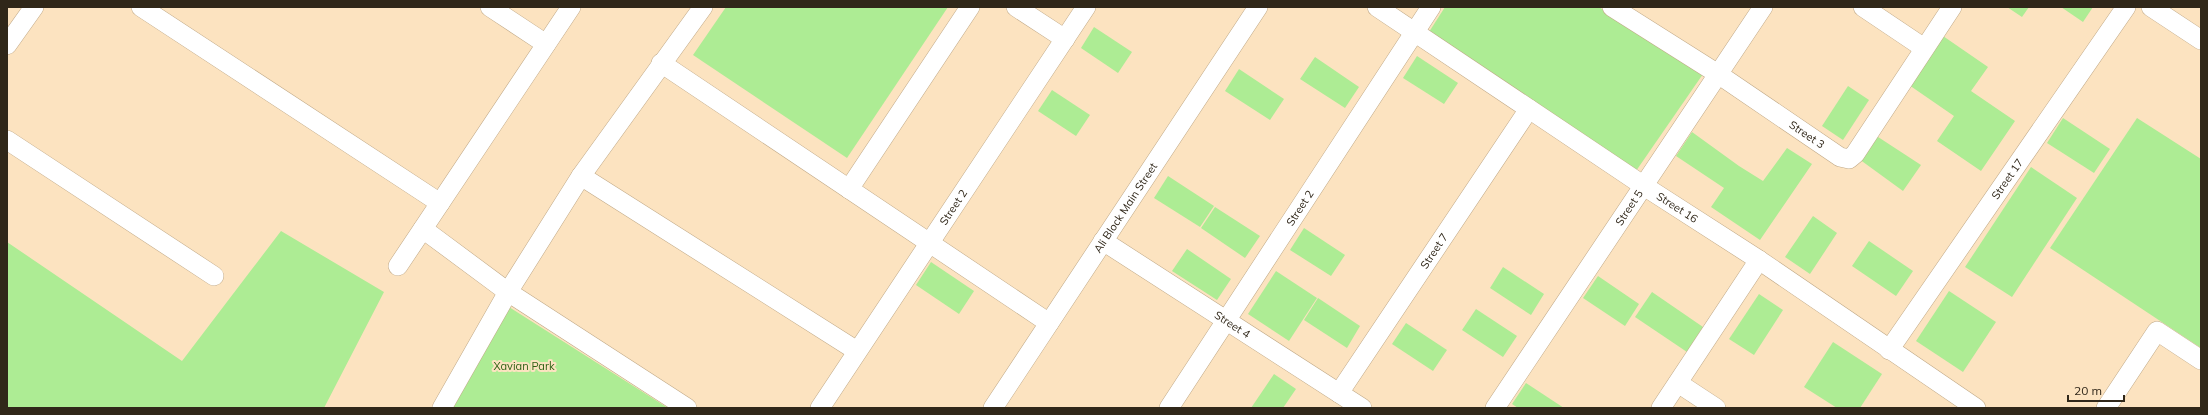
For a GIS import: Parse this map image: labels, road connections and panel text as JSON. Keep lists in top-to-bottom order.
{
  "streets": {
    "street": [
      "Street 3",
      "Street 17",
      "Street 2",
      "Ali Block Main Street",
      "Street 16",
      "Street 5",
      "Street 7",
      "Street 4"
    ]
  },
  "crossings": [
    ["Street 3", "Street 5"],
    ["Street 17", "Street 16"],
    ["Street 2", "Street 16"],
    ["Street 2", "Street 4"],
    ["Ali Block Main Street", "Street 4"],
    ["Street 16", "Street 5"],
    ["Street 16", "Street 7"],
    ["Street 7", "Street 4"]
  ],
  "parks": ["Xavian Park"],
  "scale_bar": "20 m"
}
